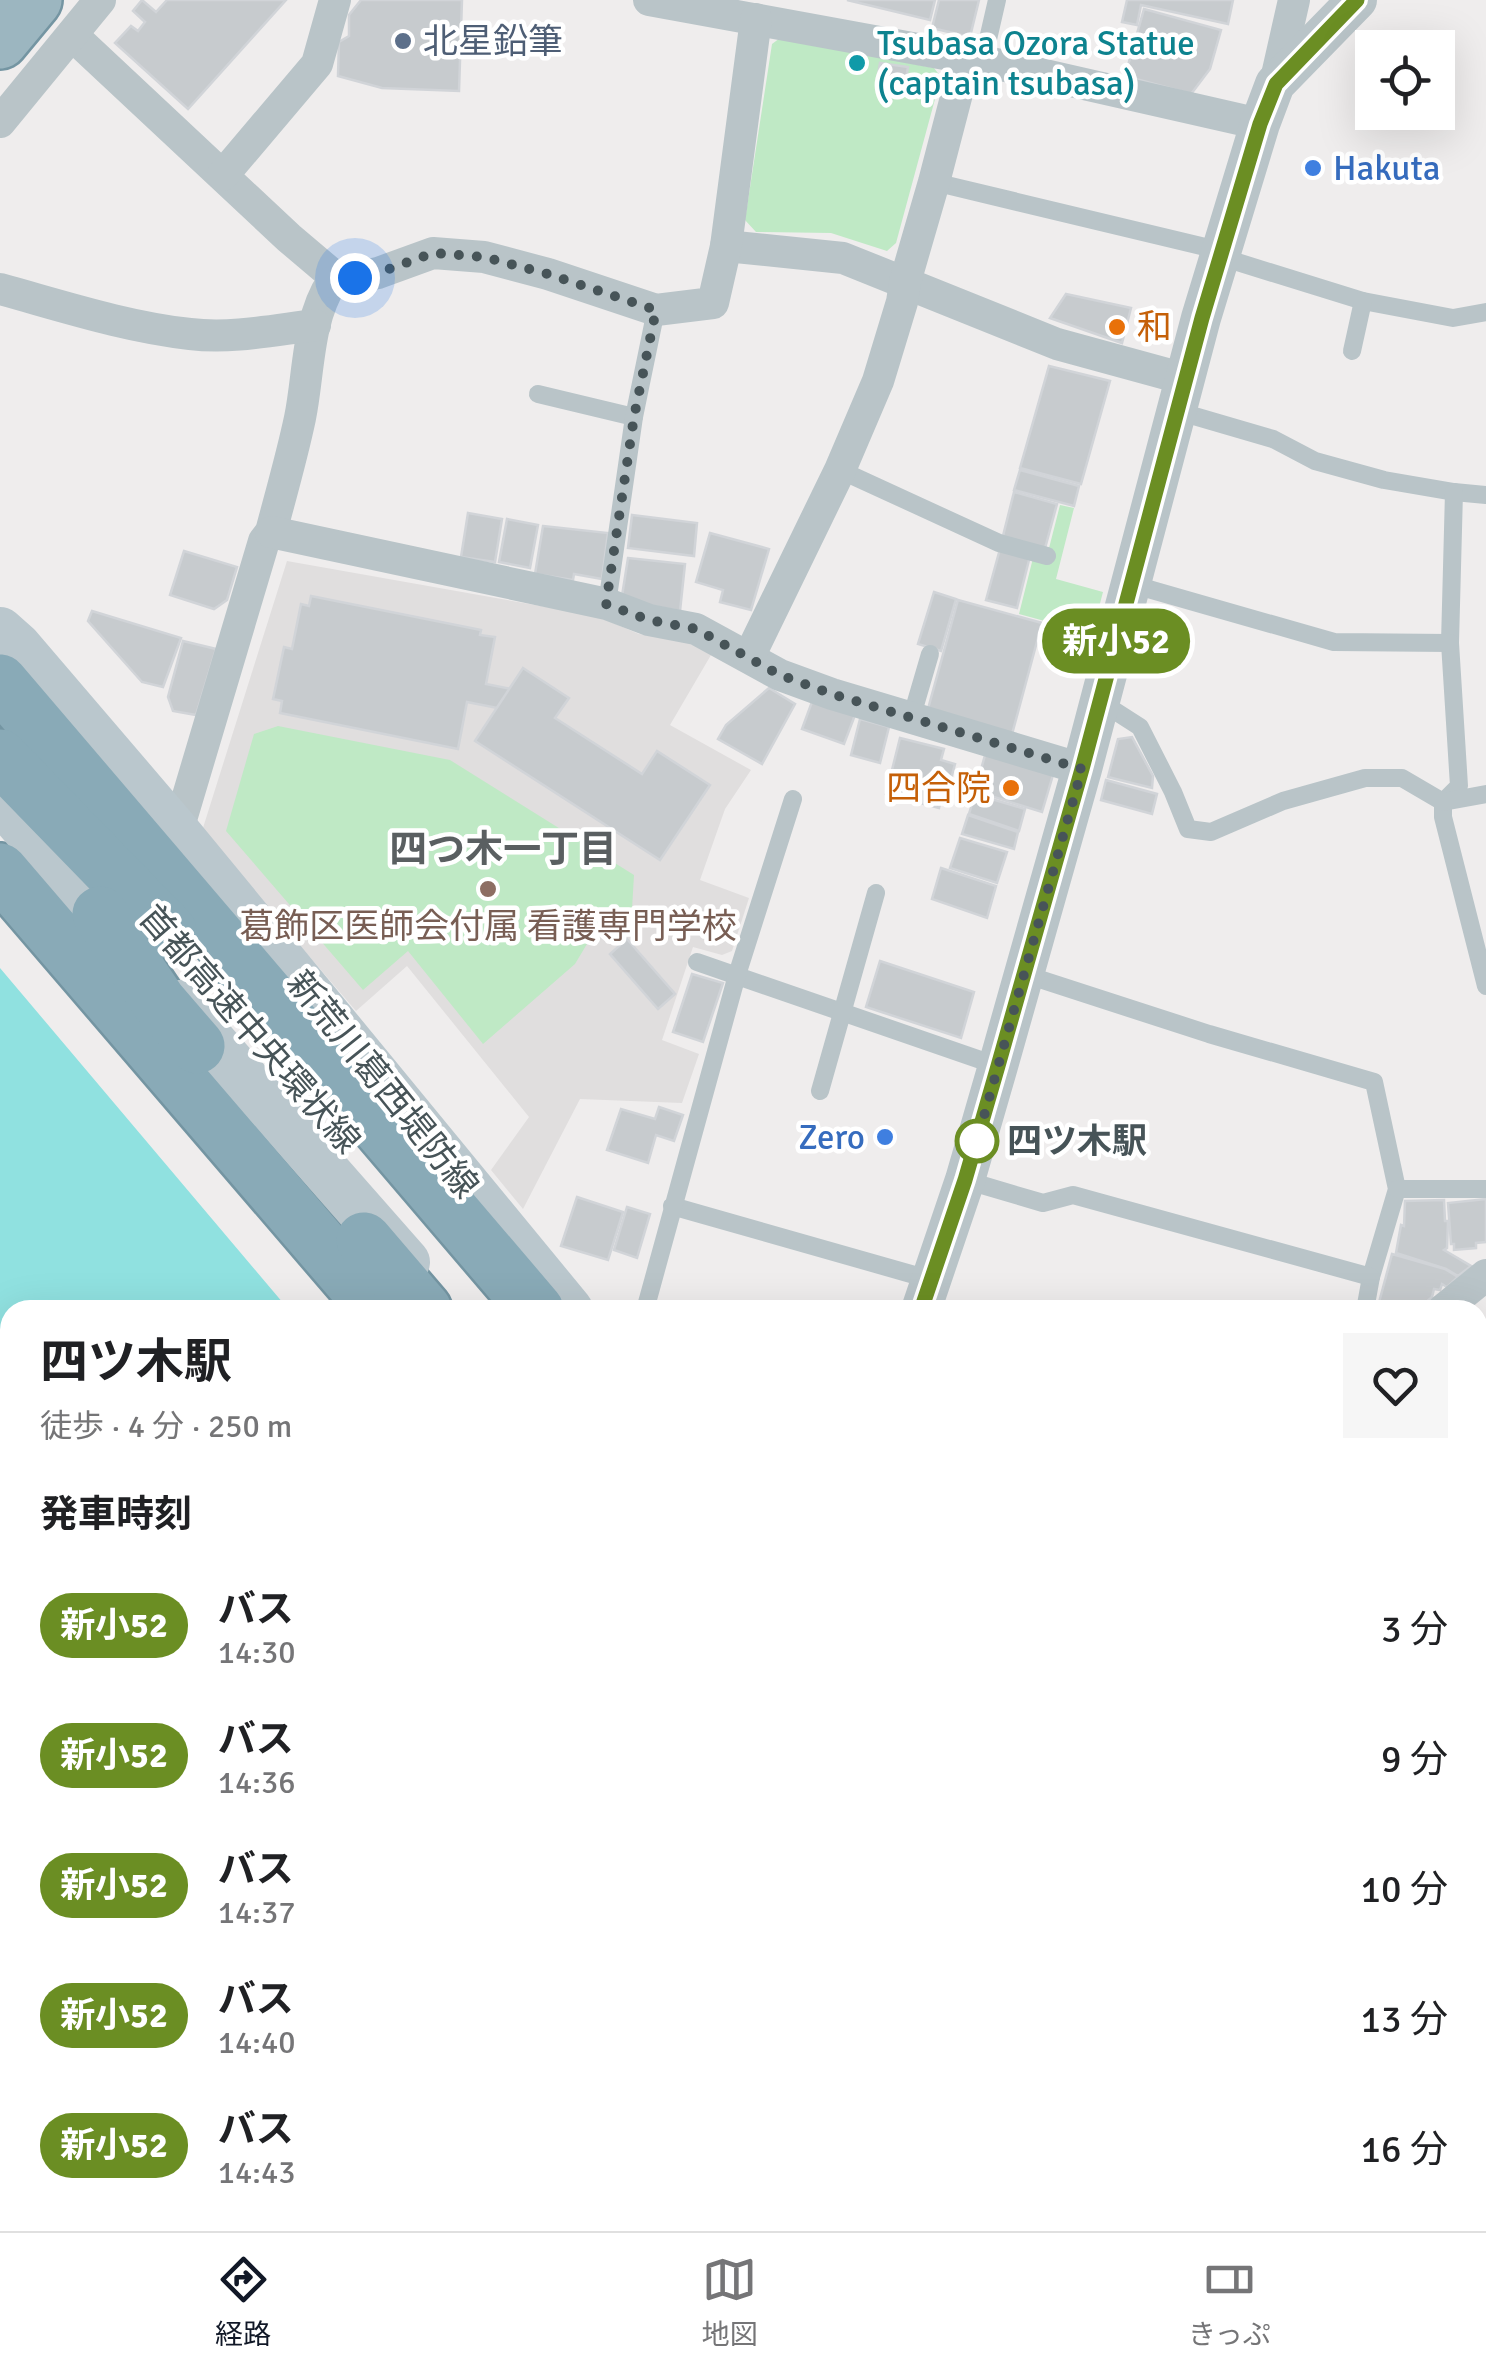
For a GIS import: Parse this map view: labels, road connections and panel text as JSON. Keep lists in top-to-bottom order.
{
  "streets": {
    "highway": ["首都高速中央環状線"],
    "main road": ["新荒川葛西堤防線"]
  },
  "districts": ["四つ木一丁目"],
  "places": [
    "北星鉛筆",
    "Tsubasa Ozora Statue (captain tsubasa)",
    "Hakuta",
    "和",
    "四合院",
    "葛飾区医師会付属 看護専門学校",
    "Zero",
    "四ツ木駅"
  ],
  "lines": ["bus line 新小52"],
  "page": {
    "on_map": "新小52",
    "heading": [
      ["四ツ木駅", "徒歩 · 4 分 · 250 m"],
      "発車時刻"
    ],
    "list": [
      {
        "mark": "新小52",
        "name": "バス",
        "note": "14:30",
        "value": "3 分"
      },
      {
        "mark": "新小52",
        "name": "バス",
        "note": "14:36",
        "value": "9 分"
      },
      {
        "mark": "新小52",
        "name": "バス",
        "note": "14:37",
        "value": "10 分"
      },
      {
        "mark": "新小52",
        "name": "バス",
        "note": "14:40",
        "value": "13 分"
      },
      {
        "mark": "新小52",
        "name": "バス",
        "note": "14:43",
        "value": "16 分"
      }
    ],
    "tabs": ["経路", "地図", "きっぷ"]
  }
}
